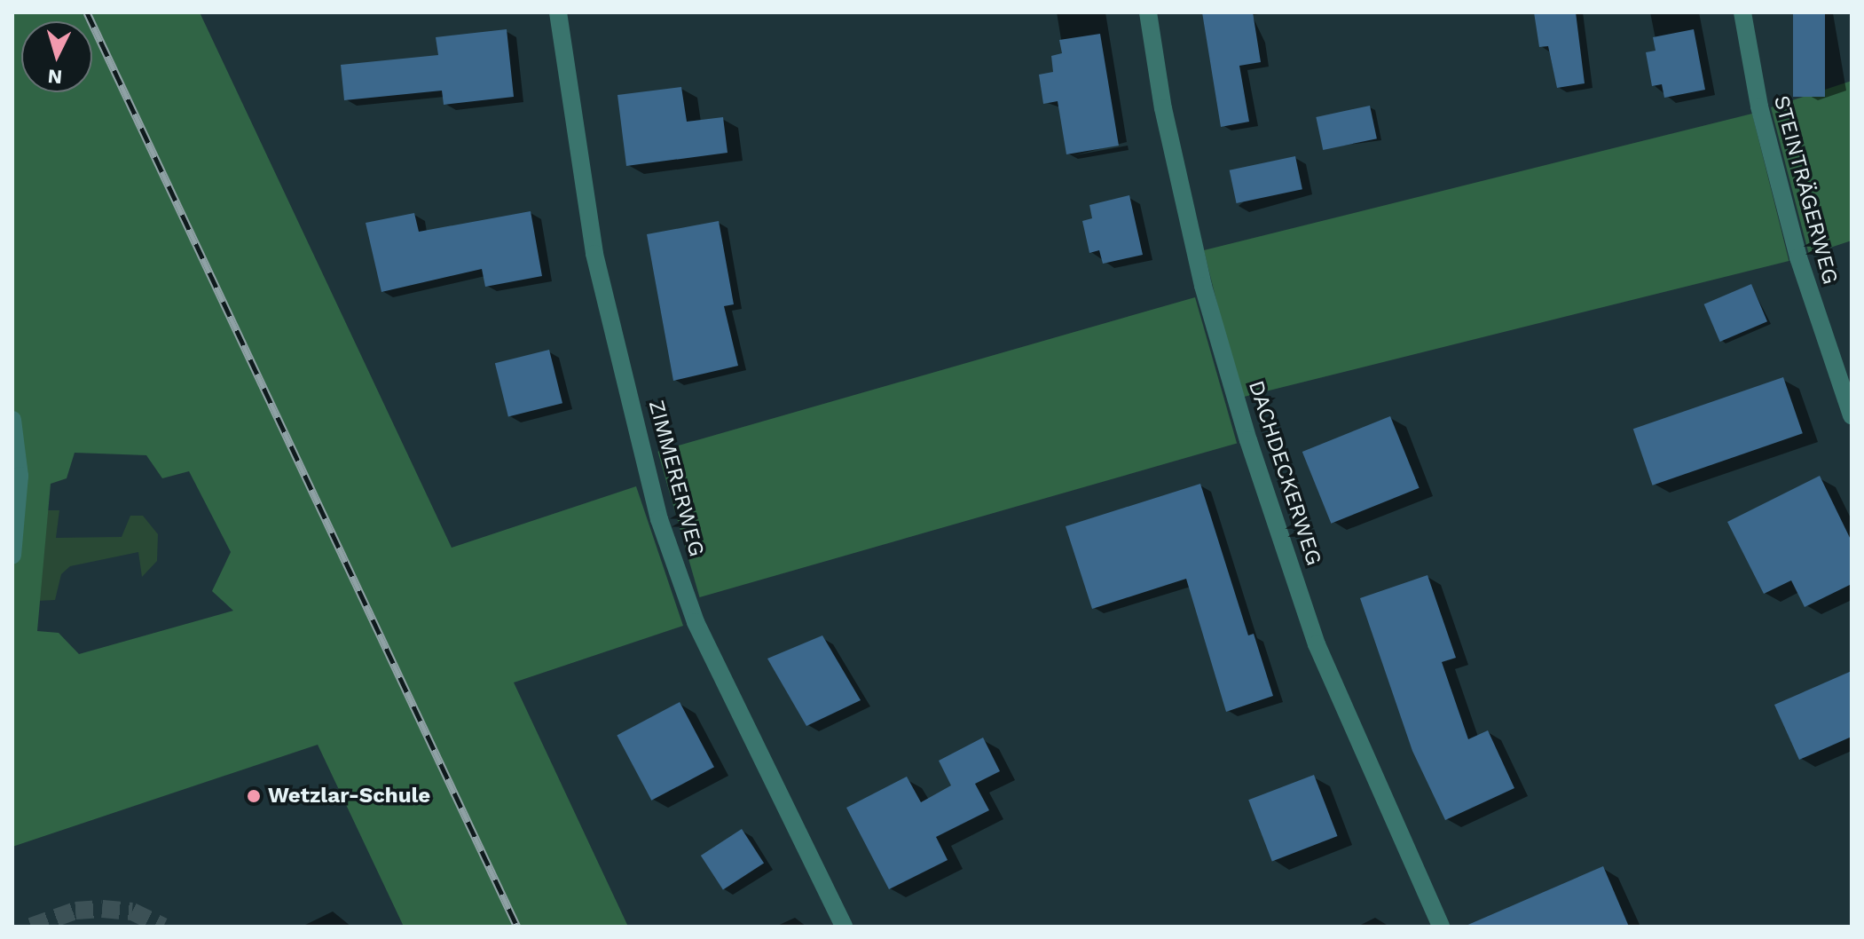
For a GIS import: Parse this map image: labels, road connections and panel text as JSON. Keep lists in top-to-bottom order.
{
  "streets": {
    "street": ["STEINTRÄGERWEG", "DACHDECKERWEG", "ZIMMERERWEG"]
  },
  "places": ["Wetzlar-Schule"],
  "north": "bottom"
}
